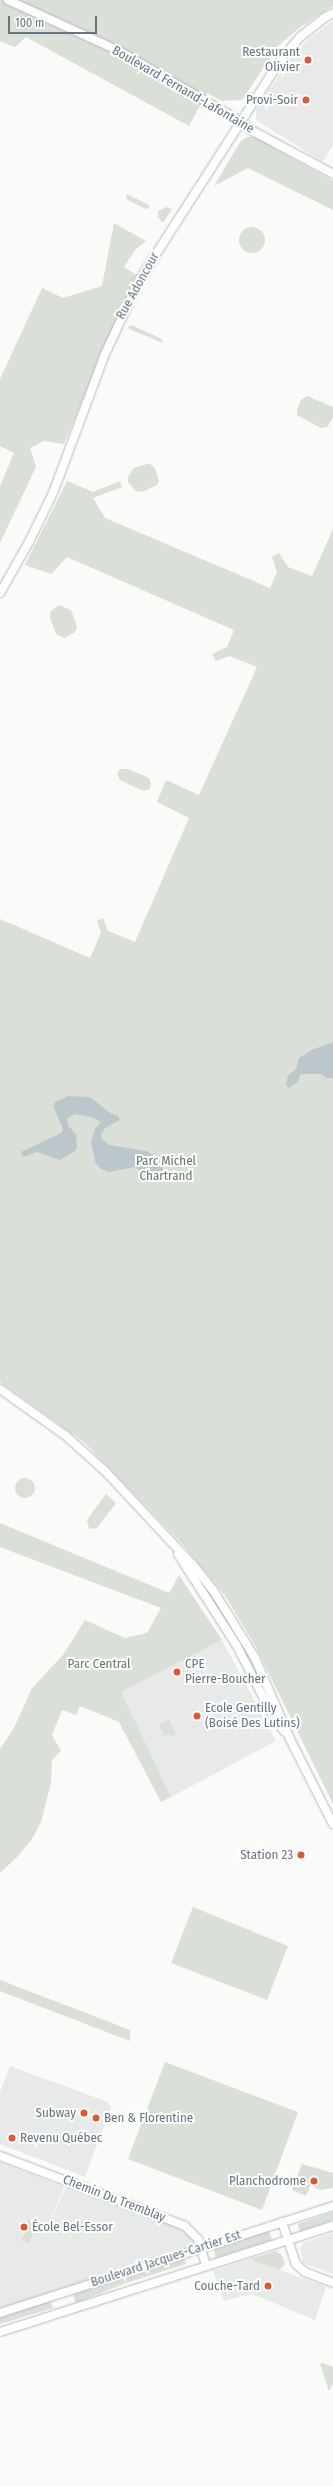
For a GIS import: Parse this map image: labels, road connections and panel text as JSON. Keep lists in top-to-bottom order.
{
  "streets": {
    "main road": [
      "Boulevard Fernand-Lafontaine",
      "Rue Adoncour",
      "Chemin Du Tremblay",
      "Boulevard Jacques-Cartier Est"
    ]
  },
  "crossings": [
    ["Boulevard Fernand-Lafontaine", "Rue Adoncour"],
    ["Chemin Du Tremblay", "Boulevard Jacques-Cartier Est"]
  ],
  "parks": ["Parc Michel Chartrand", "Parc Central"],
  "places": [
    "Restaurant Olivier",
    "Provi-Soir",
    "CPE Pierre-Boucher",
    "Ecole Gentilly (Boisé Des Lutins)",
    "Station 23",
    "Subway",
    "Ben & Florentine",
    "Revenu Québec",
    "Planchodrome",
    "École Bel-Essor",
    "Couche-Tard"
  ],
  "scale_bar": "100 m"
}
